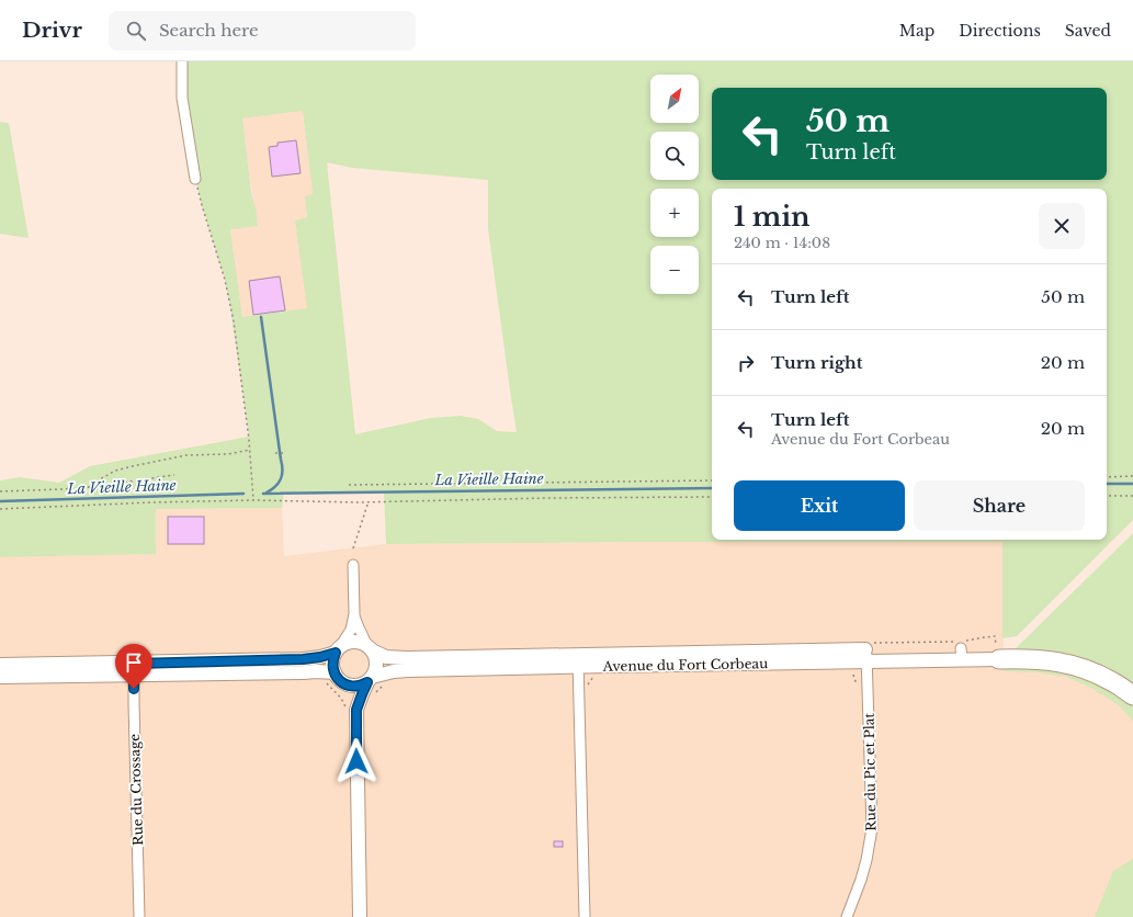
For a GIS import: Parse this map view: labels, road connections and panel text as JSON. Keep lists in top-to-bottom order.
{
  "streets": {
    "street": ["Avenue du Fort Corbeau", "Rue du Pic et Plat", "Rue du Crossage"]
  },
  "crossings": [
    ["Avenue du Fort Corbeau", "Rue du Pic et Plat"]
  ],
  "water": ["La Vieille Haine"],
  "north": "top right",
  "page": {
    "header": "Drivr",
    "search": "Search here",
    "nav": ["Map", "Directions", "Saved"],
    "map_buttons": ["+", "−"],
    "turn": ["50 m", "Turn left"],
    "heading": ["1 min", "240 m · 14:08"],
    "list": [
      {
        "name": "Turn left",
        "value": "50 m"
      },
      {
        "name": "Turn right",
        "value": "20 m"
      },
      {
        "name": "Turn left",
        "note": "Avenue du Fort Corbeau",
        "value": "20 m"
      }
    ],
    "buttons": ["Exit", "Share"]
  }
}
